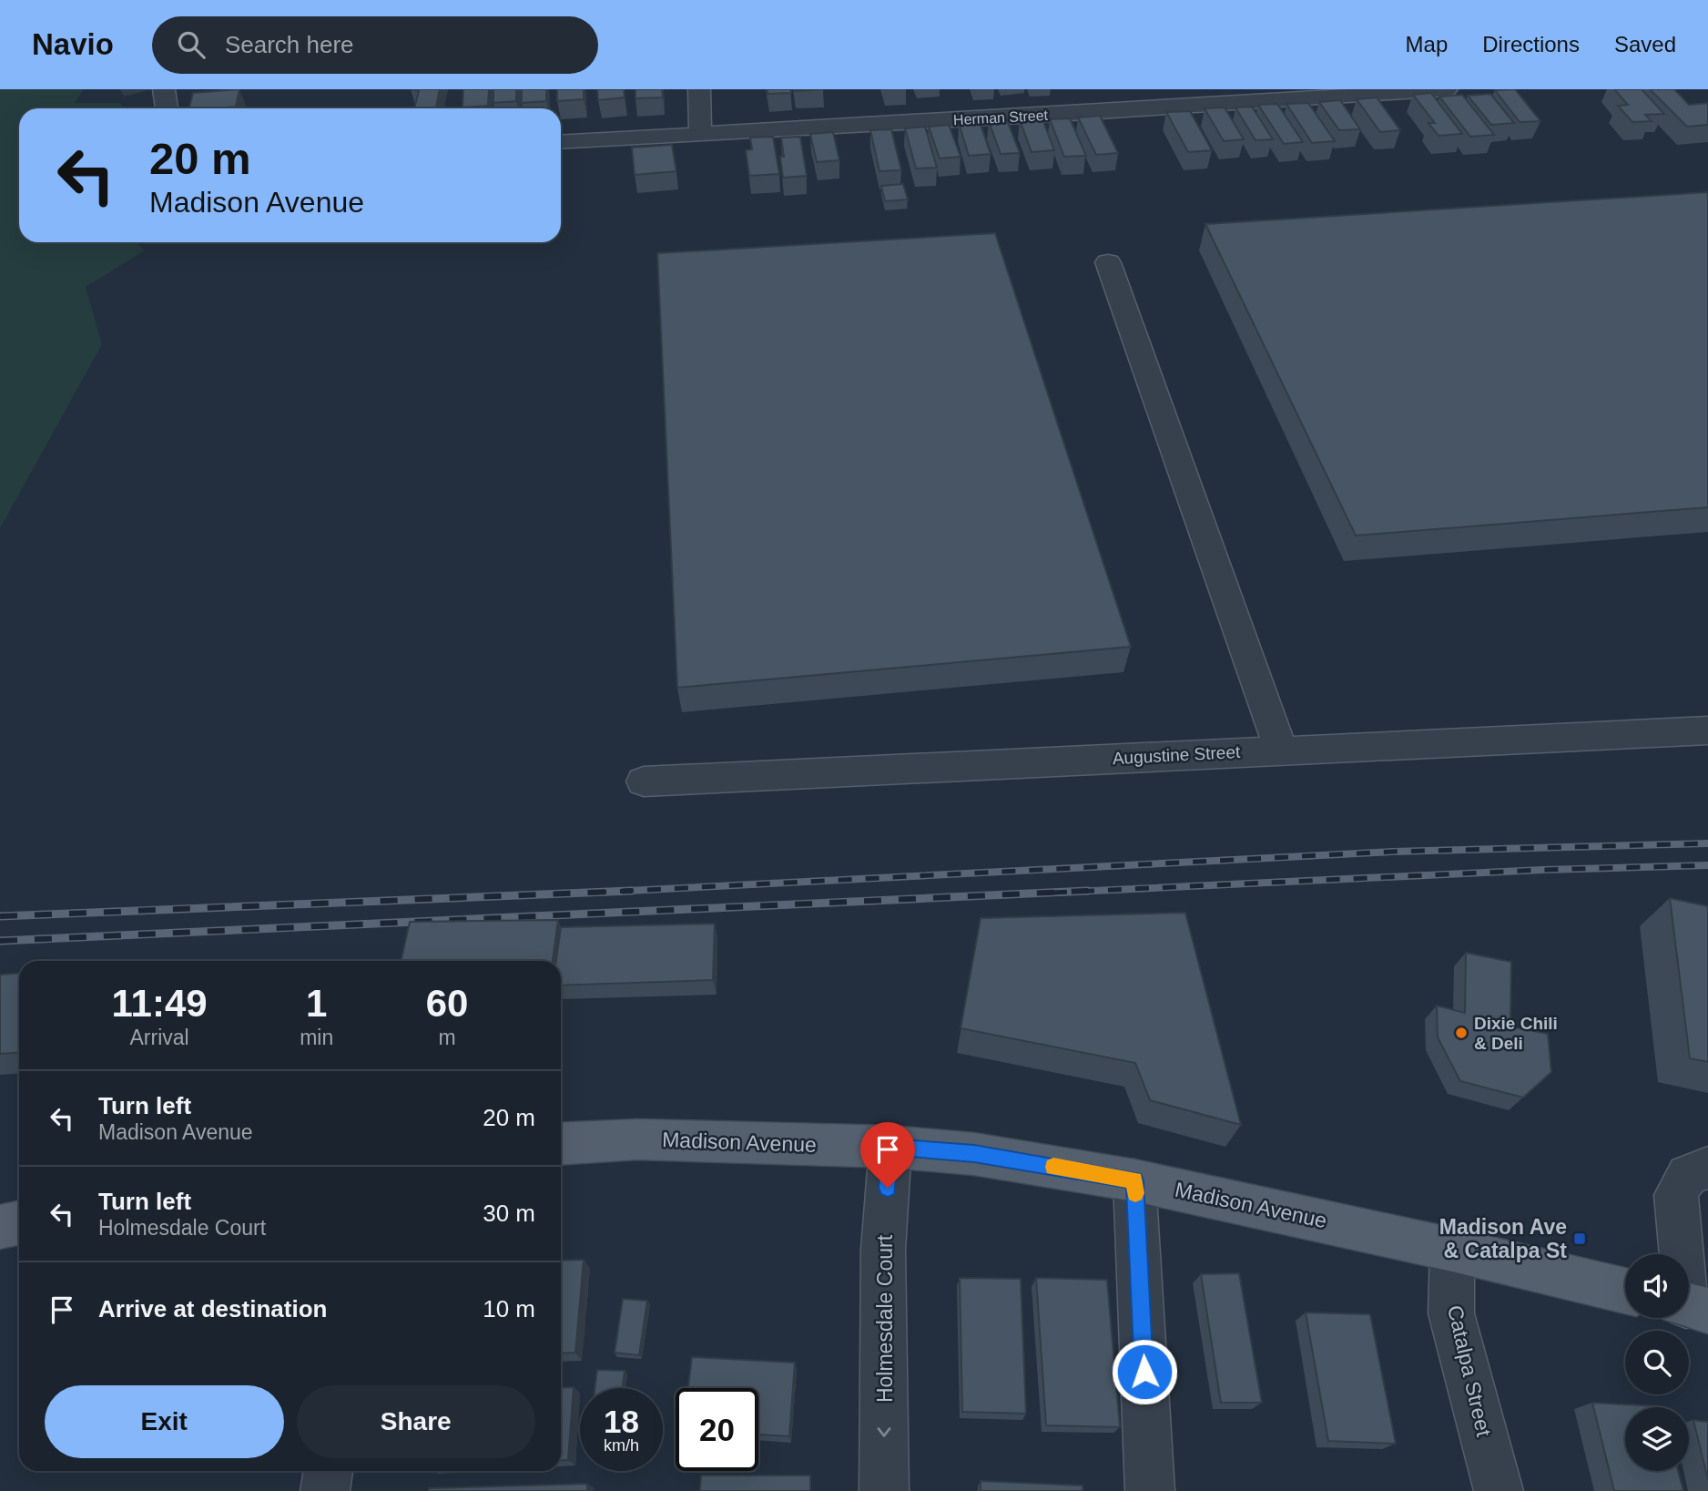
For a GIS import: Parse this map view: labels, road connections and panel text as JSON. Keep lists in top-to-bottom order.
{
  "streets": {
    "main road": ["Madison Avenue"],
    "street": [
      "Herman Street",
      "Augustine Street",
      "Holmesdale Court",
      "Catalpa Street"
    ]
  },
  "crossings": [
    ["Madison Avenue", "Holmesdale Court"],
    ["Madison Avenue", "Catalpa Street"]
  ],
  "places": {
    "other": ["Dixie Chili & Deli"],
    "transit": ["Madison Ave & Catalpa St"]
  },
  "page": {
    "header": "Navio",
    "search": "Search here",
    "nav": ["Map", "Directions", "Saved"],
    "turn": ["20 m", "Madison Avenue"],
    "eta": [
      "11:49",
      "Arrival",
      "1",
      "min",
      "60",
      "m"
    ],
    "list": [
      {
        "name": "Turn left",
        "note": "Madison Avenue",
        "value": "20 m"
      },
      {
        "name": "Turn left",
        "note": "Holmesdale Court",
        "value": "30 m"
      },
      {
        "name": "Arrive at destination",
        "value": "10 m"
      }
    ],
    "buttons": ["Exit", "Share"],
    "speed": "18 km/h",
    "limit": "20"
  }
}
